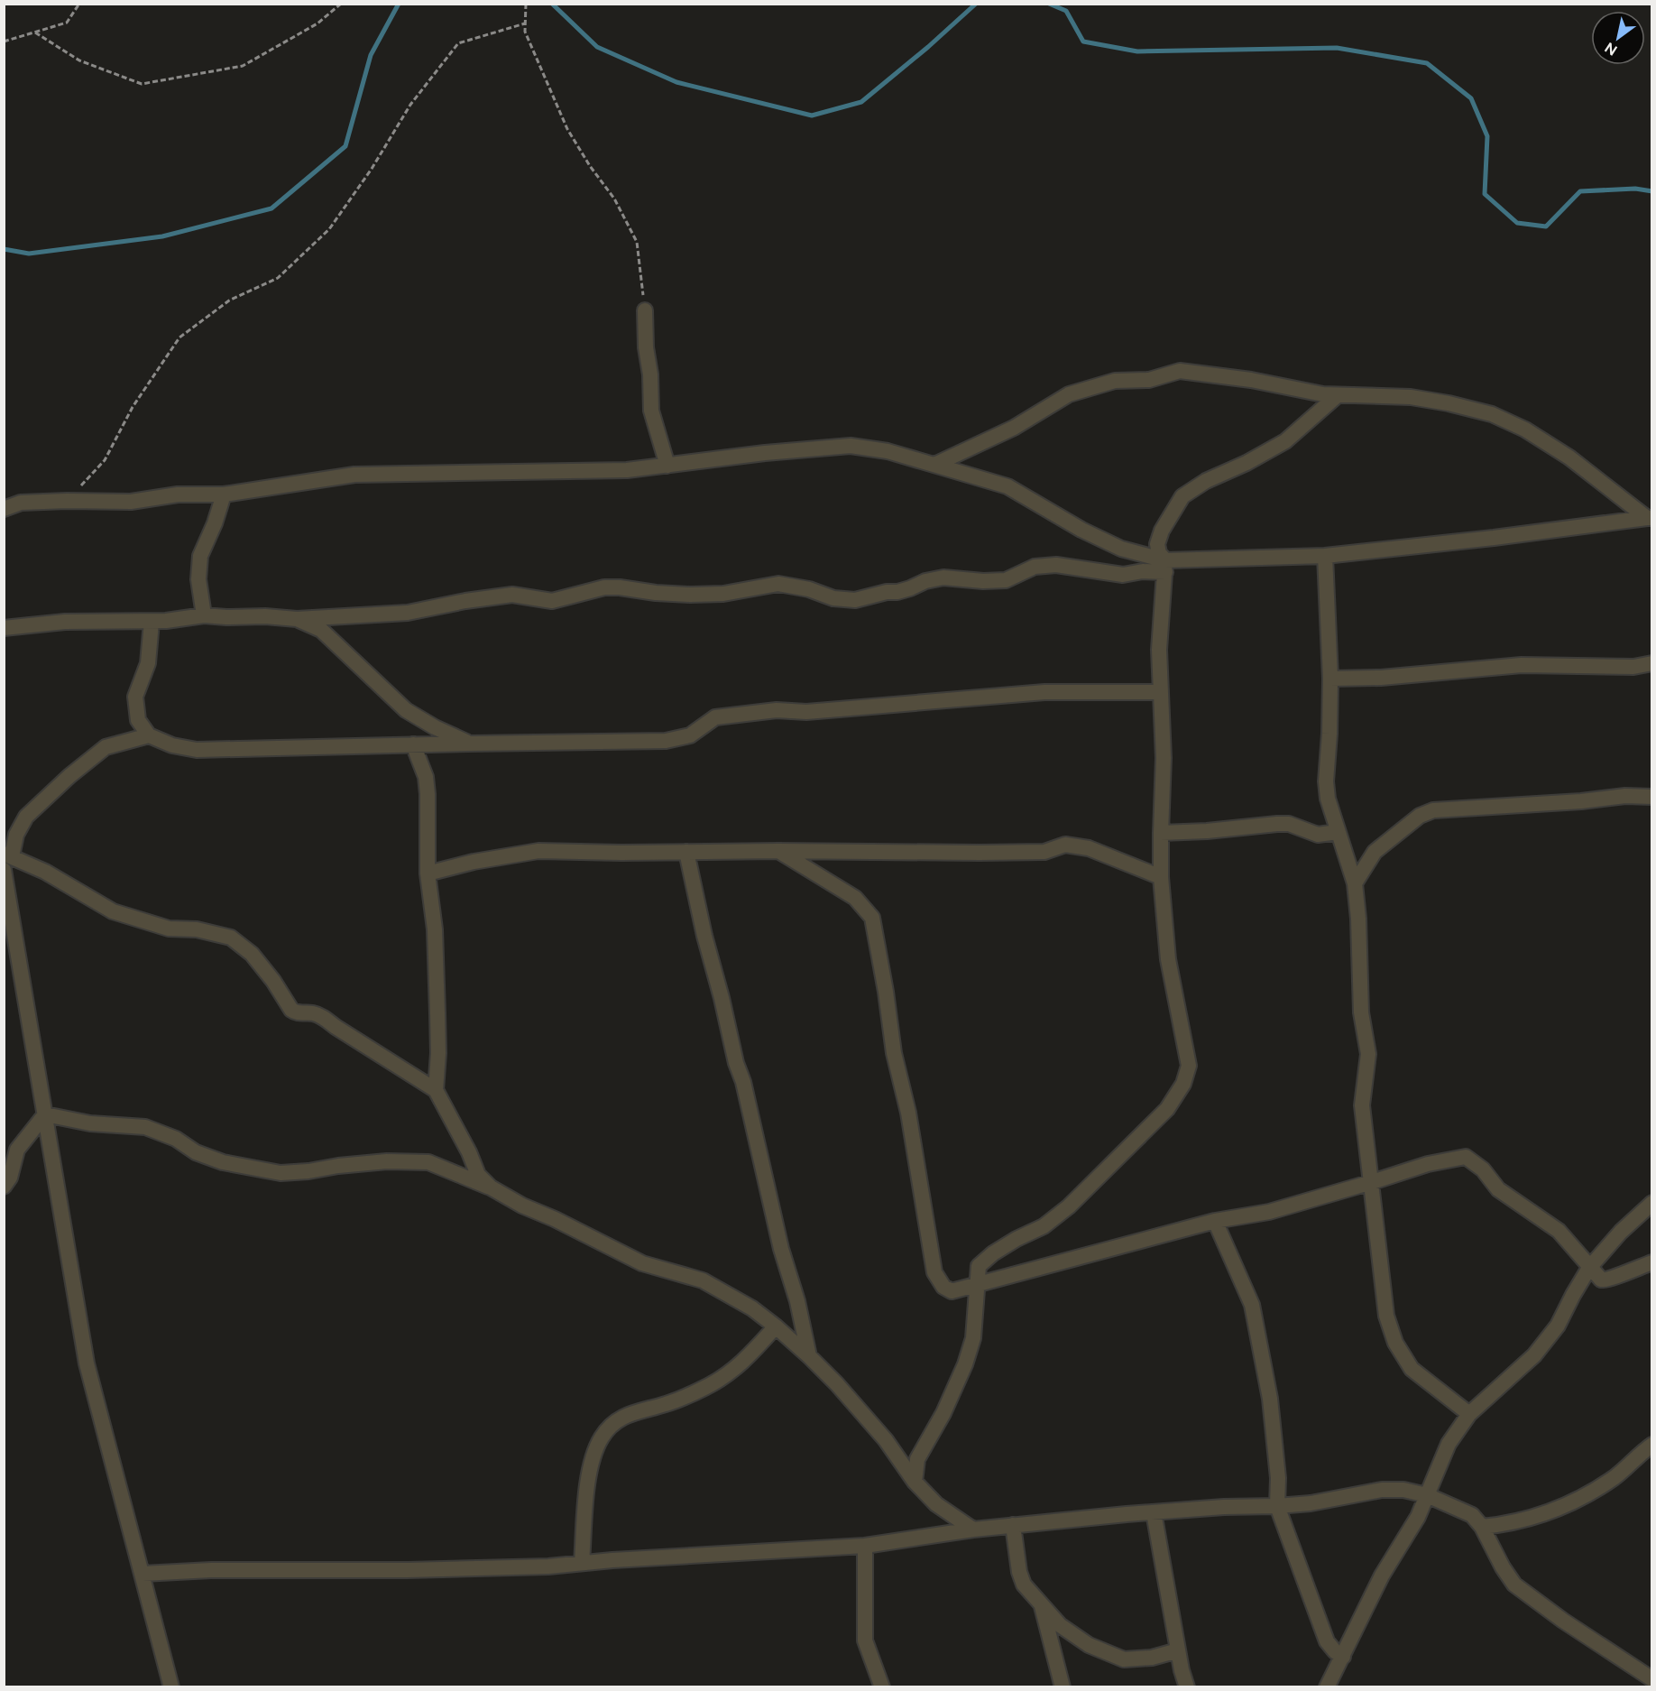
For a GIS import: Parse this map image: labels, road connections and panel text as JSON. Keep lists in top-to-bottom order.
{
  "north": "bottom left"
}
